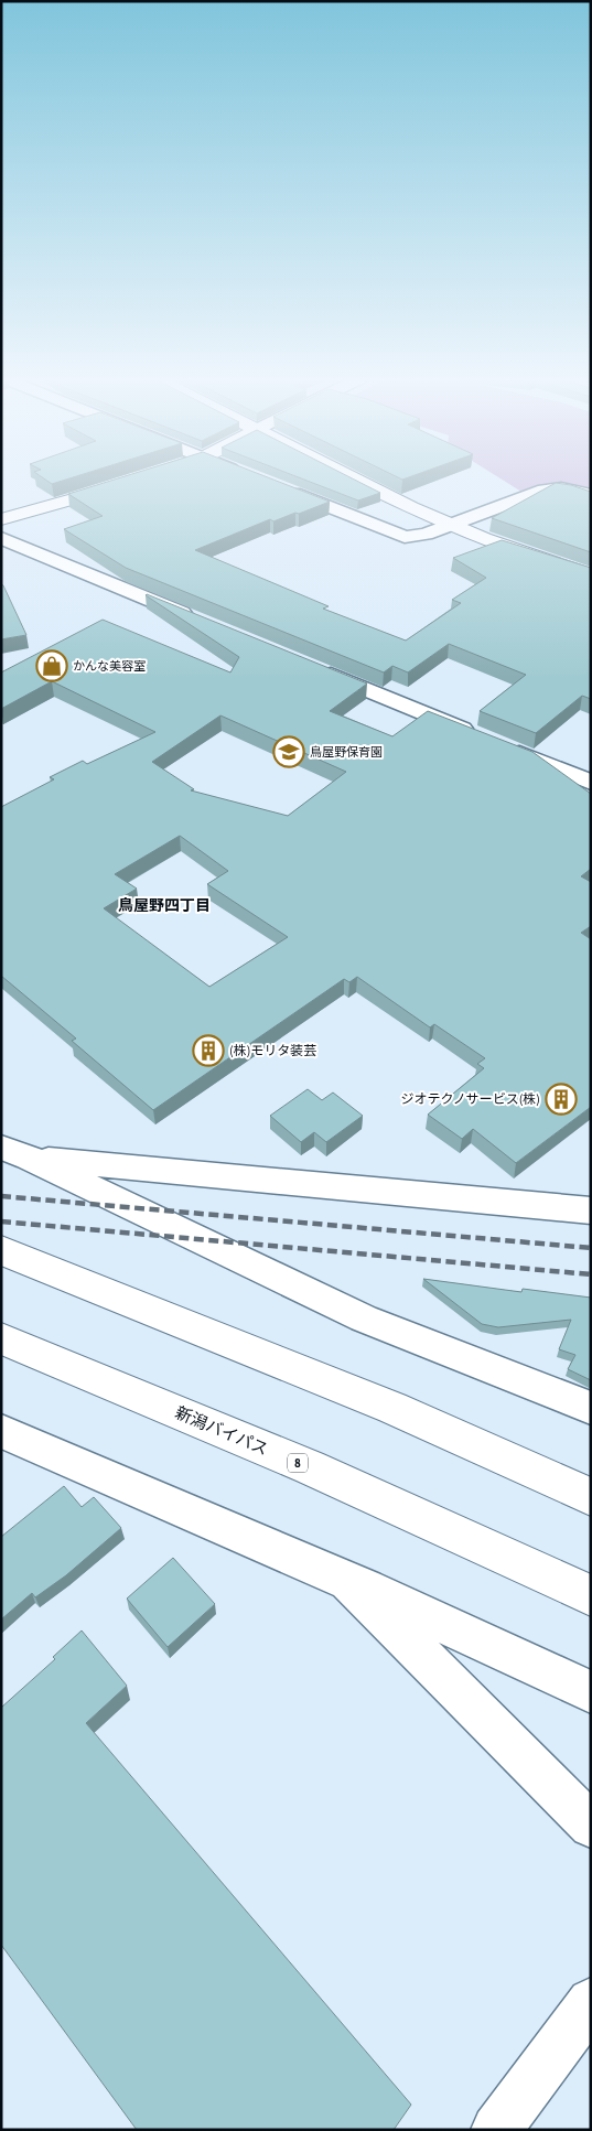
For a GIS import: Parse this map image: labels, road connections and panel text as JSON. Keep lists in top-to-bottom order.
{
  "streets": {
    "main road": ["新潟バイパス", "8"]
  },
  "districts": ["鳥屋野四丁目"],
  "places": {
    "shop": ["かんな美容室"],
    "school or university": ["鳥屋野保育園"],
    "building": ["(株)モリタ装芸", "ジオテクノサービス(株)"]
  }
}
